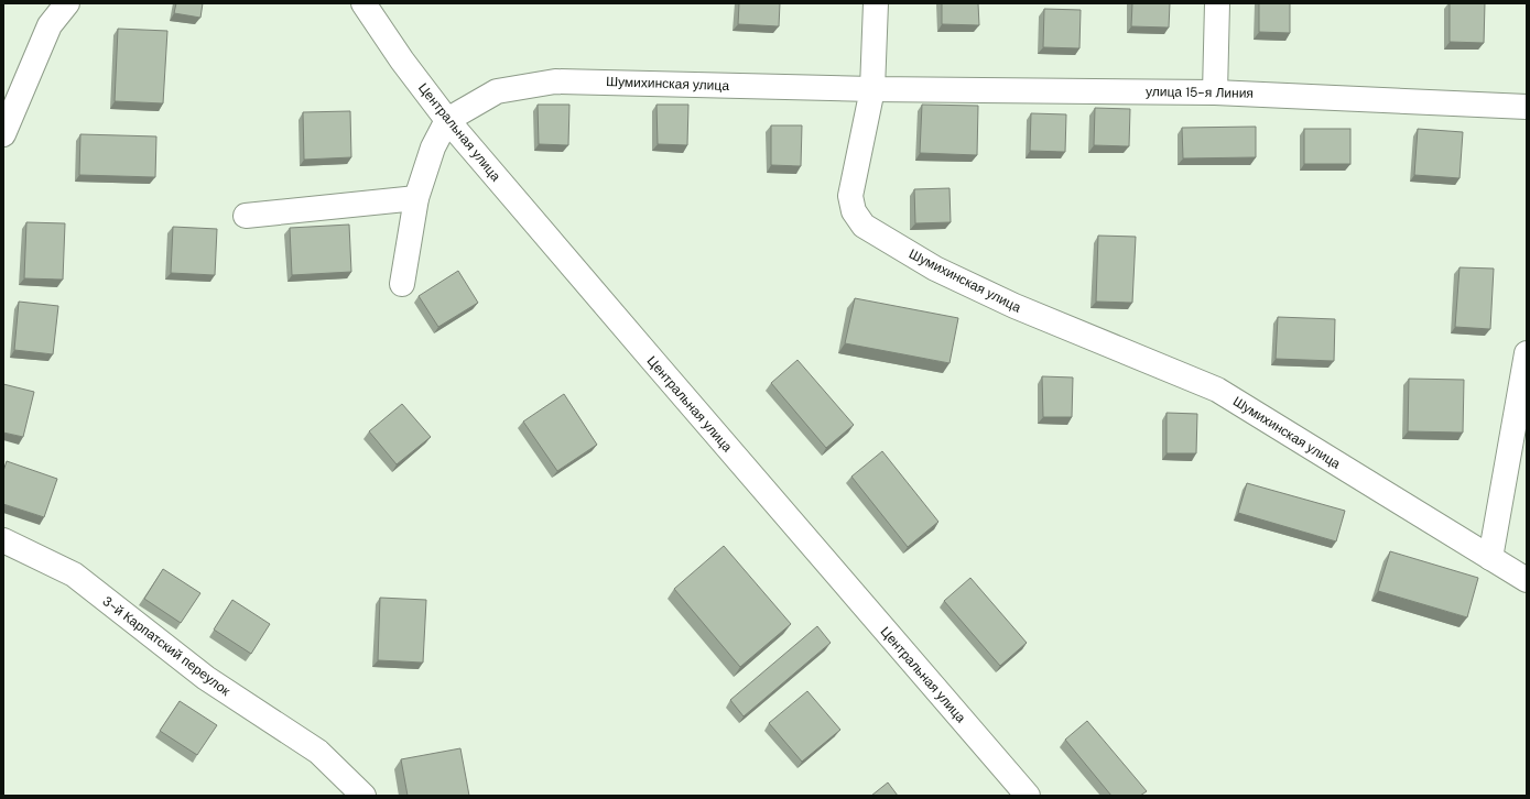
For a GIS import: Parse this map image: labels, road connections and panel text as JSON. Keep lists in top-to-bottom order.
{
  "streets": {
    "street": [
      "Шумихинская улица",
      "улица 15-я Линия",
      "Центральная улица",
      "3-й Карпатский переулок"
    ]
  },
  "crossings": [
    ["Шумихинская улица", "улица 15-я Линия"],
    ["Шумихинская улица", "Центральная улица"]
  ]
}
